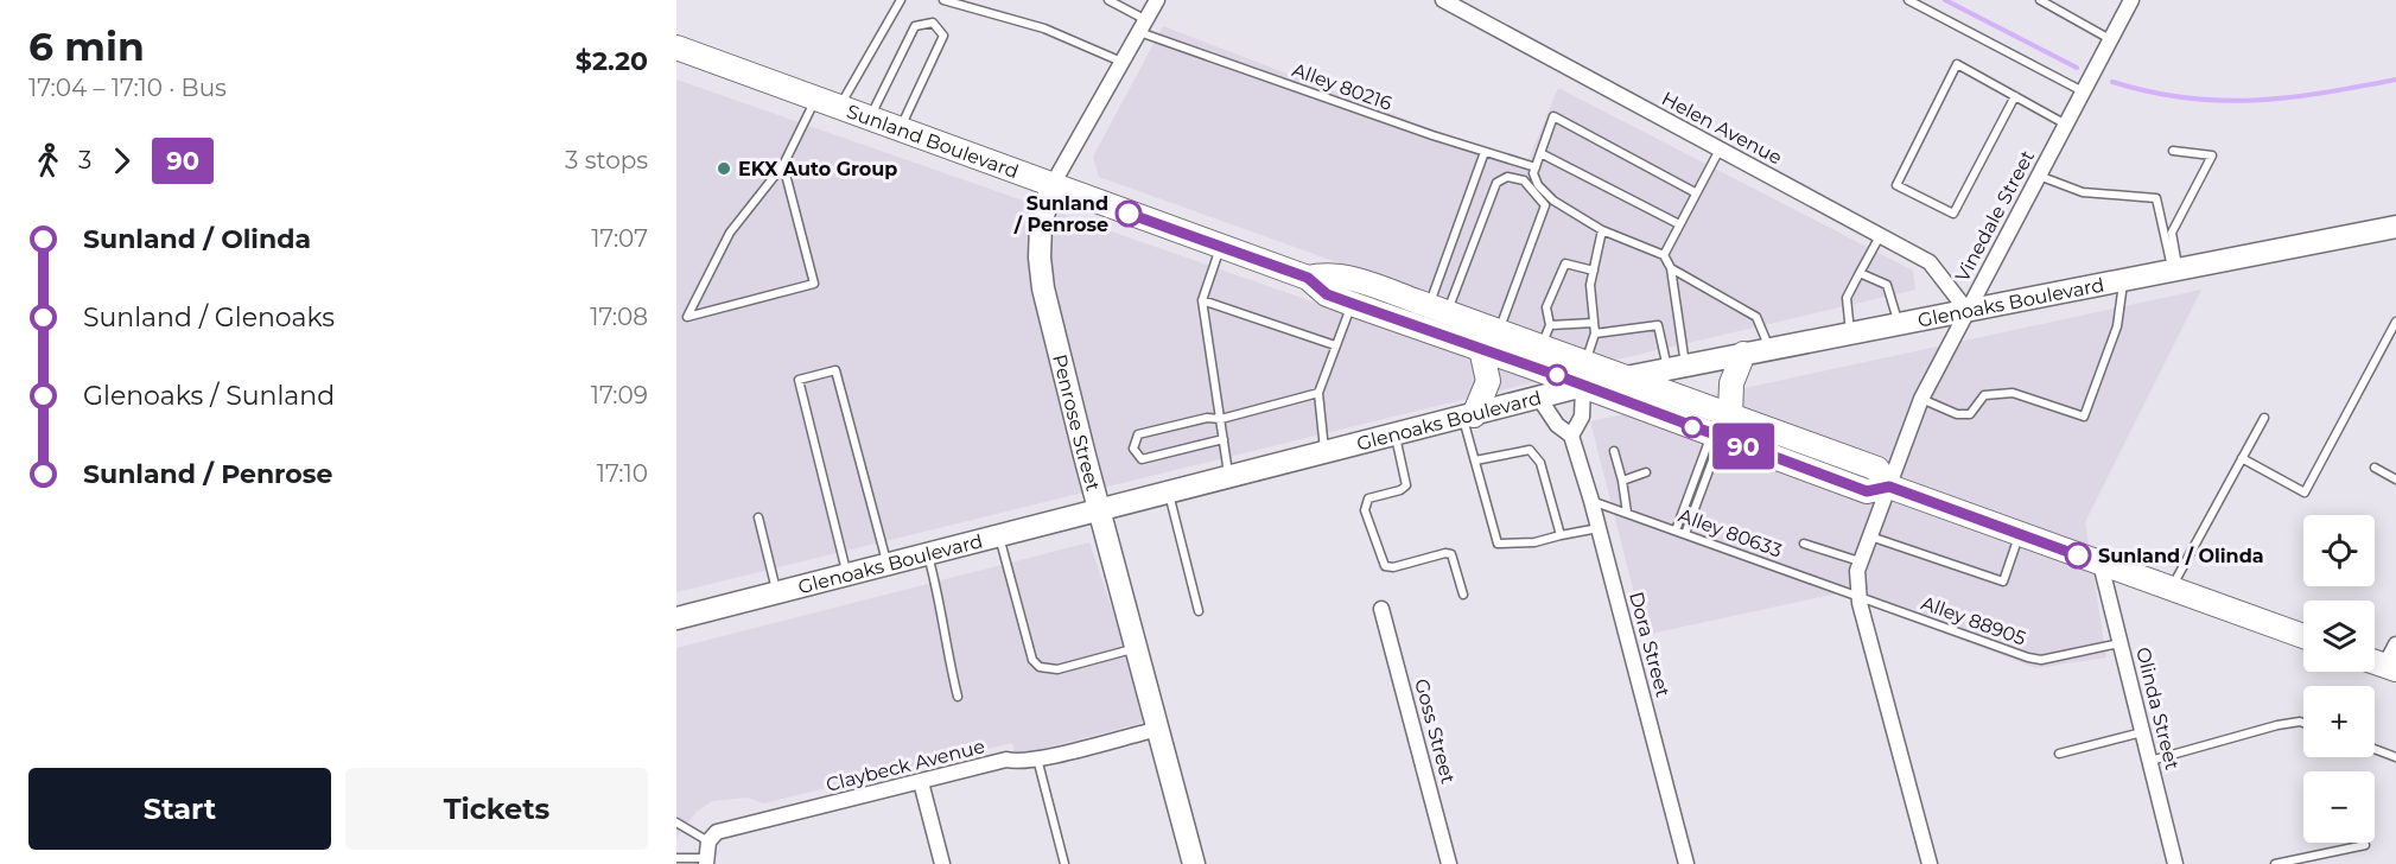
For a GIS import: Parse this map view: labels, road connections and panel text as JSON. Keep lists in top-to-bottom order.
{
  "streets": {
    "main road": ["Sunland Boulevard", "Glenoaks Boulevard", "Penrose Street"],
    "street": [
      "Helen Avenue",
      "Vinedale Street",
      "Dora Street",
      "Olinda Street",
      "Goss Street",
      "Claybeck Avenue"
    ],
    "lane": ["Alley 80216", "Alley 80633", "Alley 88905"]
  },
  "crossings": [
    ["Alley 80216", "Penrose Street"],
    ["Helen Avenue", "Vinedale Street"],
    ["Helen Avenue", "Glenoaks Boulevard"],
    ["Sunland Boulevard", "Vinedale Street"],
    ["Sunland Boulevard", "Glenoaks Boulevard"],
    ["Sunland Boulevard", "Penrose Street"],
    ["Sunland Boulevard", "Olinda Street"],
    ["Vinedale Street", "Glenoaks Boulevard"],
    ["Vinedale Street", "Alley 80633"],
    ["Vinedale Street", "Alley 88905"],
    ["Glenoaks Boulevard", "Penrose Street"],
    ["Glenoaks Boulevard", "Dora Street"],
    ["Penrose Street", "Claybeck Avenue"],
    ["Alley 80633", "Alley 88905"],
    ["Alley 80633", "Dora Street"],
    ["Alley 88905", "Olinda Street"]
  ],
  "places": ["EKX Auto Group", "Sunland / Penrose", "Sunland / Olinda"],
  "lines": ["bus line 90"],
  "page": {
    "heading": ["6 min", "17:04 – 17:10 · Bus", "$2.20"],
    "on_map": "90",
    "legs": ["3", "90", "3 stops"],
    "list": [
      {
        "name": "Sunland / Olinda",
        "value": "17:07"
      },
      {
        "name": "Sunland / Glenoaks",
        "value": "17:08"
      },
      {
        "name": "Glenoaks / Sunland",
        "value": "17:09"
      },
      {
        "name": "Sunland / Penrose",
        "value": "17:10"
      }
    ],
    "map_buttons": ["+", "−"],
    "buttons": ["Start", "Tickets"]
  }
}
